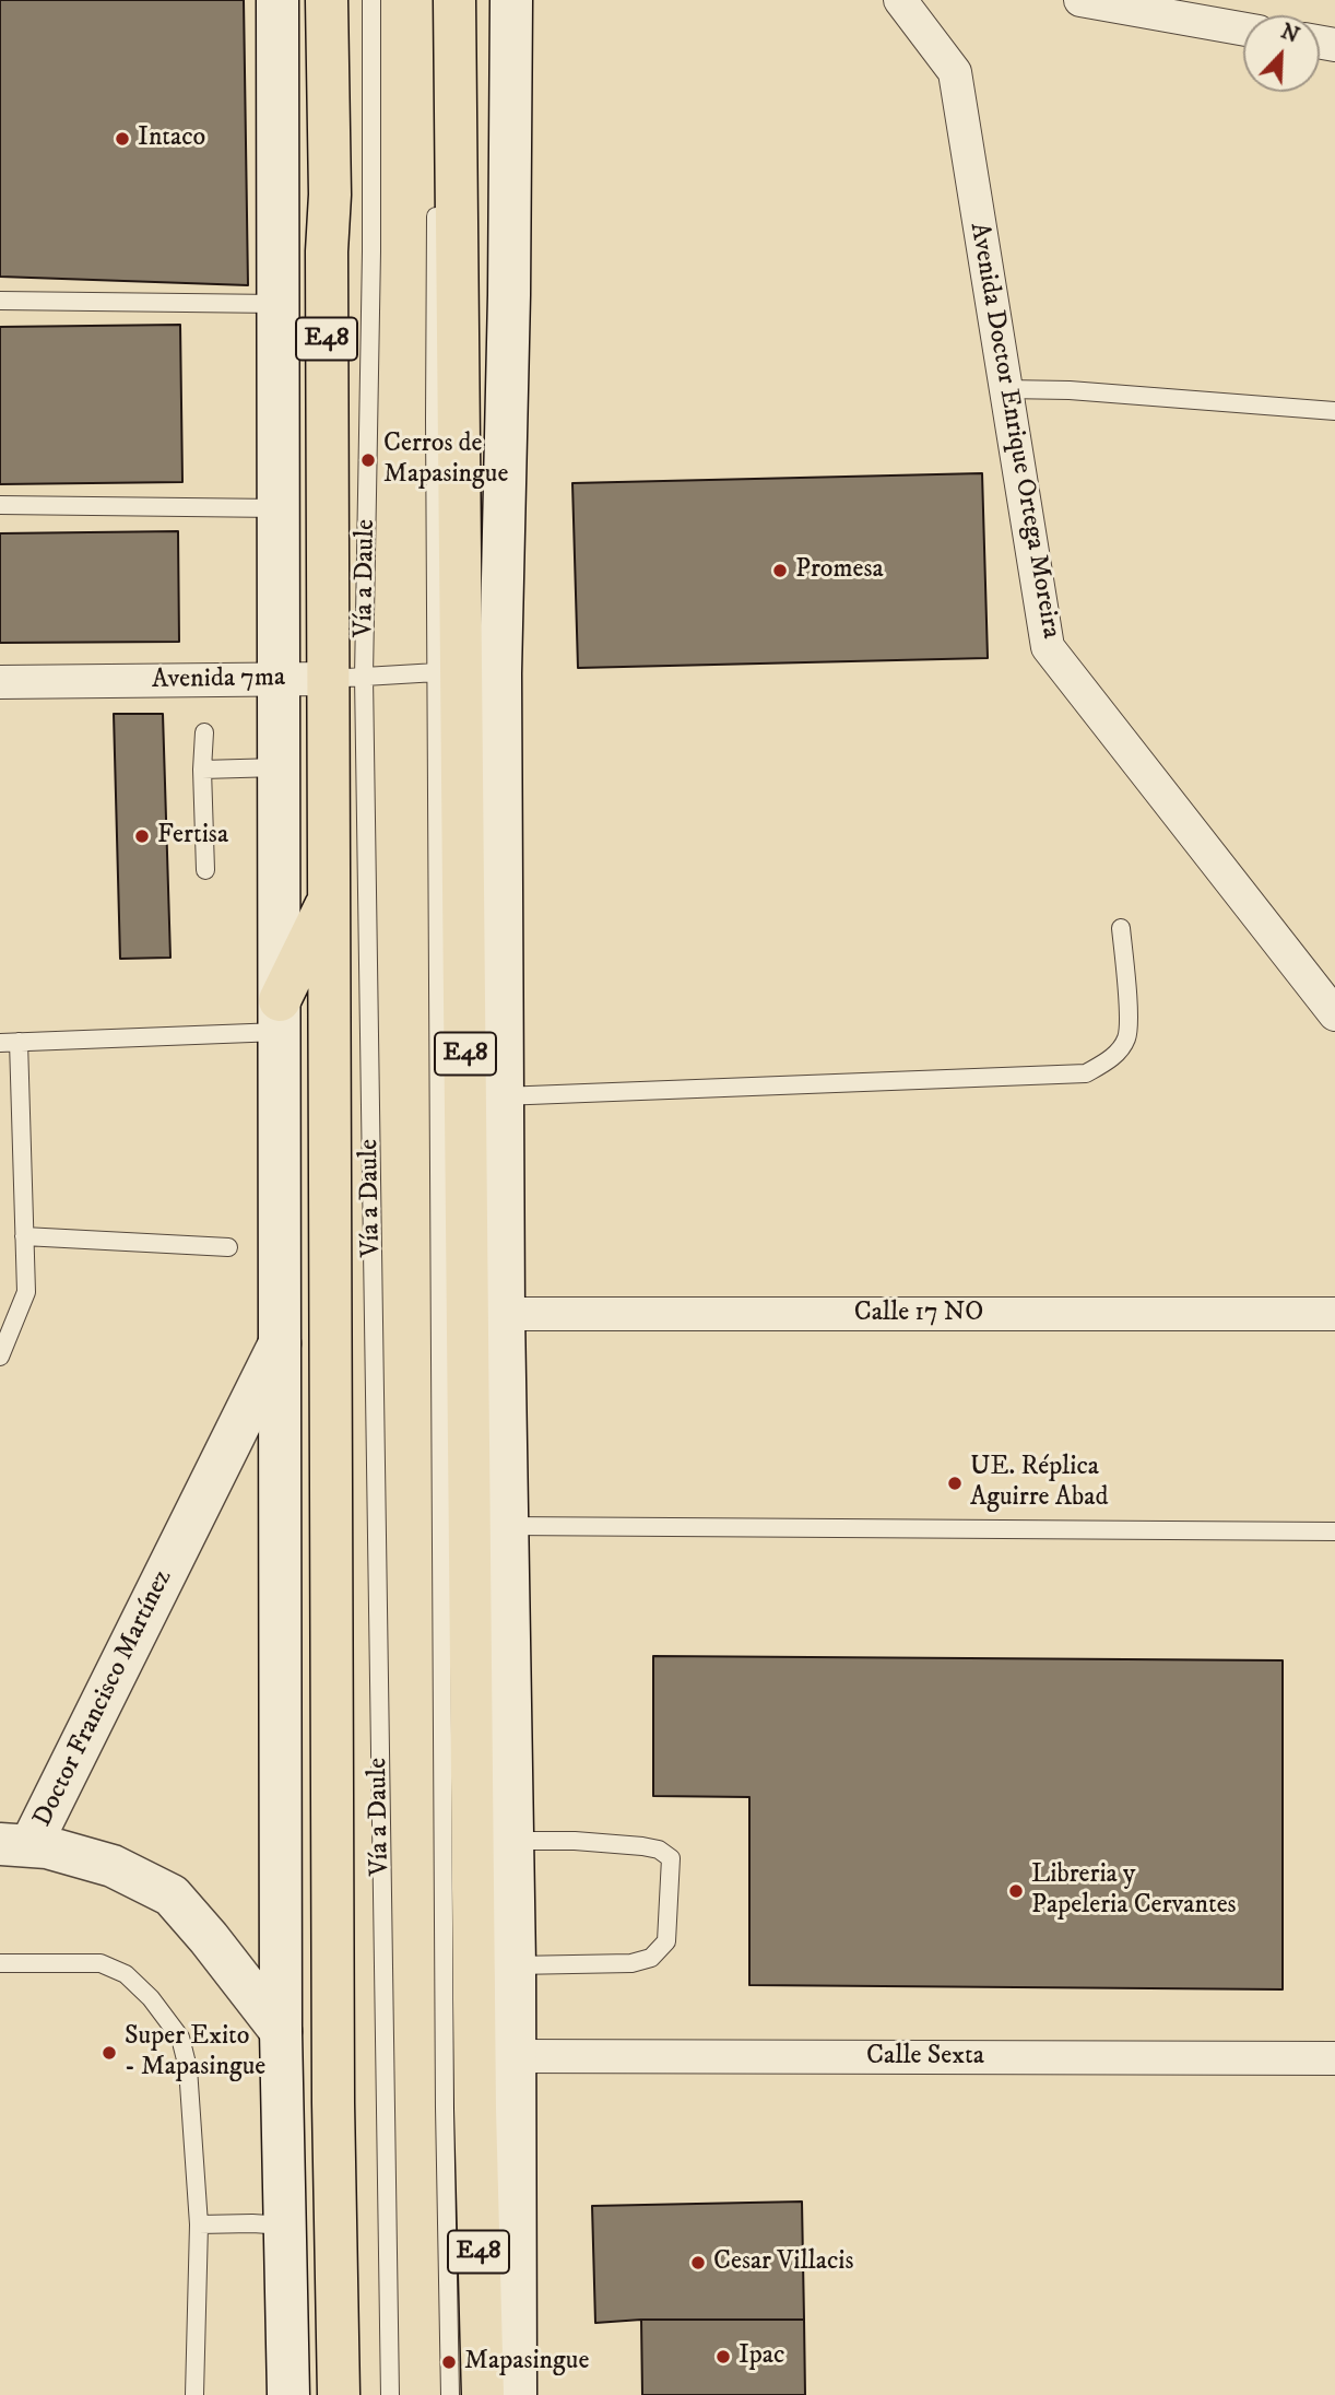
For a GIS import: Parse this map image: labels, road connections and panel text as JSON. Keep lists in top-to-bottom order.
{
  "streets": {
    "main road": ["E48", "Vía a Daule", "Doctor Francisco Martínez"],
    "street": [
      "Avenida Doctor Enrique Ortega Moreira",
      "Avenida 7ma",
      "Calle 17 NO",
      "Calle Sexta"
    ]
  },
  "crossings": [
    ["E48", "Avenida 7ma"],
    ["E48", "Calle 17 NO"],
    ["E48", "Doctor Francisco Martínez"],
    ["E48", "Calle Sexta"],
    ["Vía a Daule", "Avenida 7ma"]
  ],
  "places": [
    "Intaco",
    "Cerros de Mapasingue",
    "Promesa",
    "Fertisa",
    "UE. Réplica Aguirre Abad",
    "Libreria y Papeleria Cervantes",
    "Super Exito - Mapasingue",
    "Cesar Villacis",
    "Ipac",
    "Mapasingue"
  ],
  "north": "top right"
}
